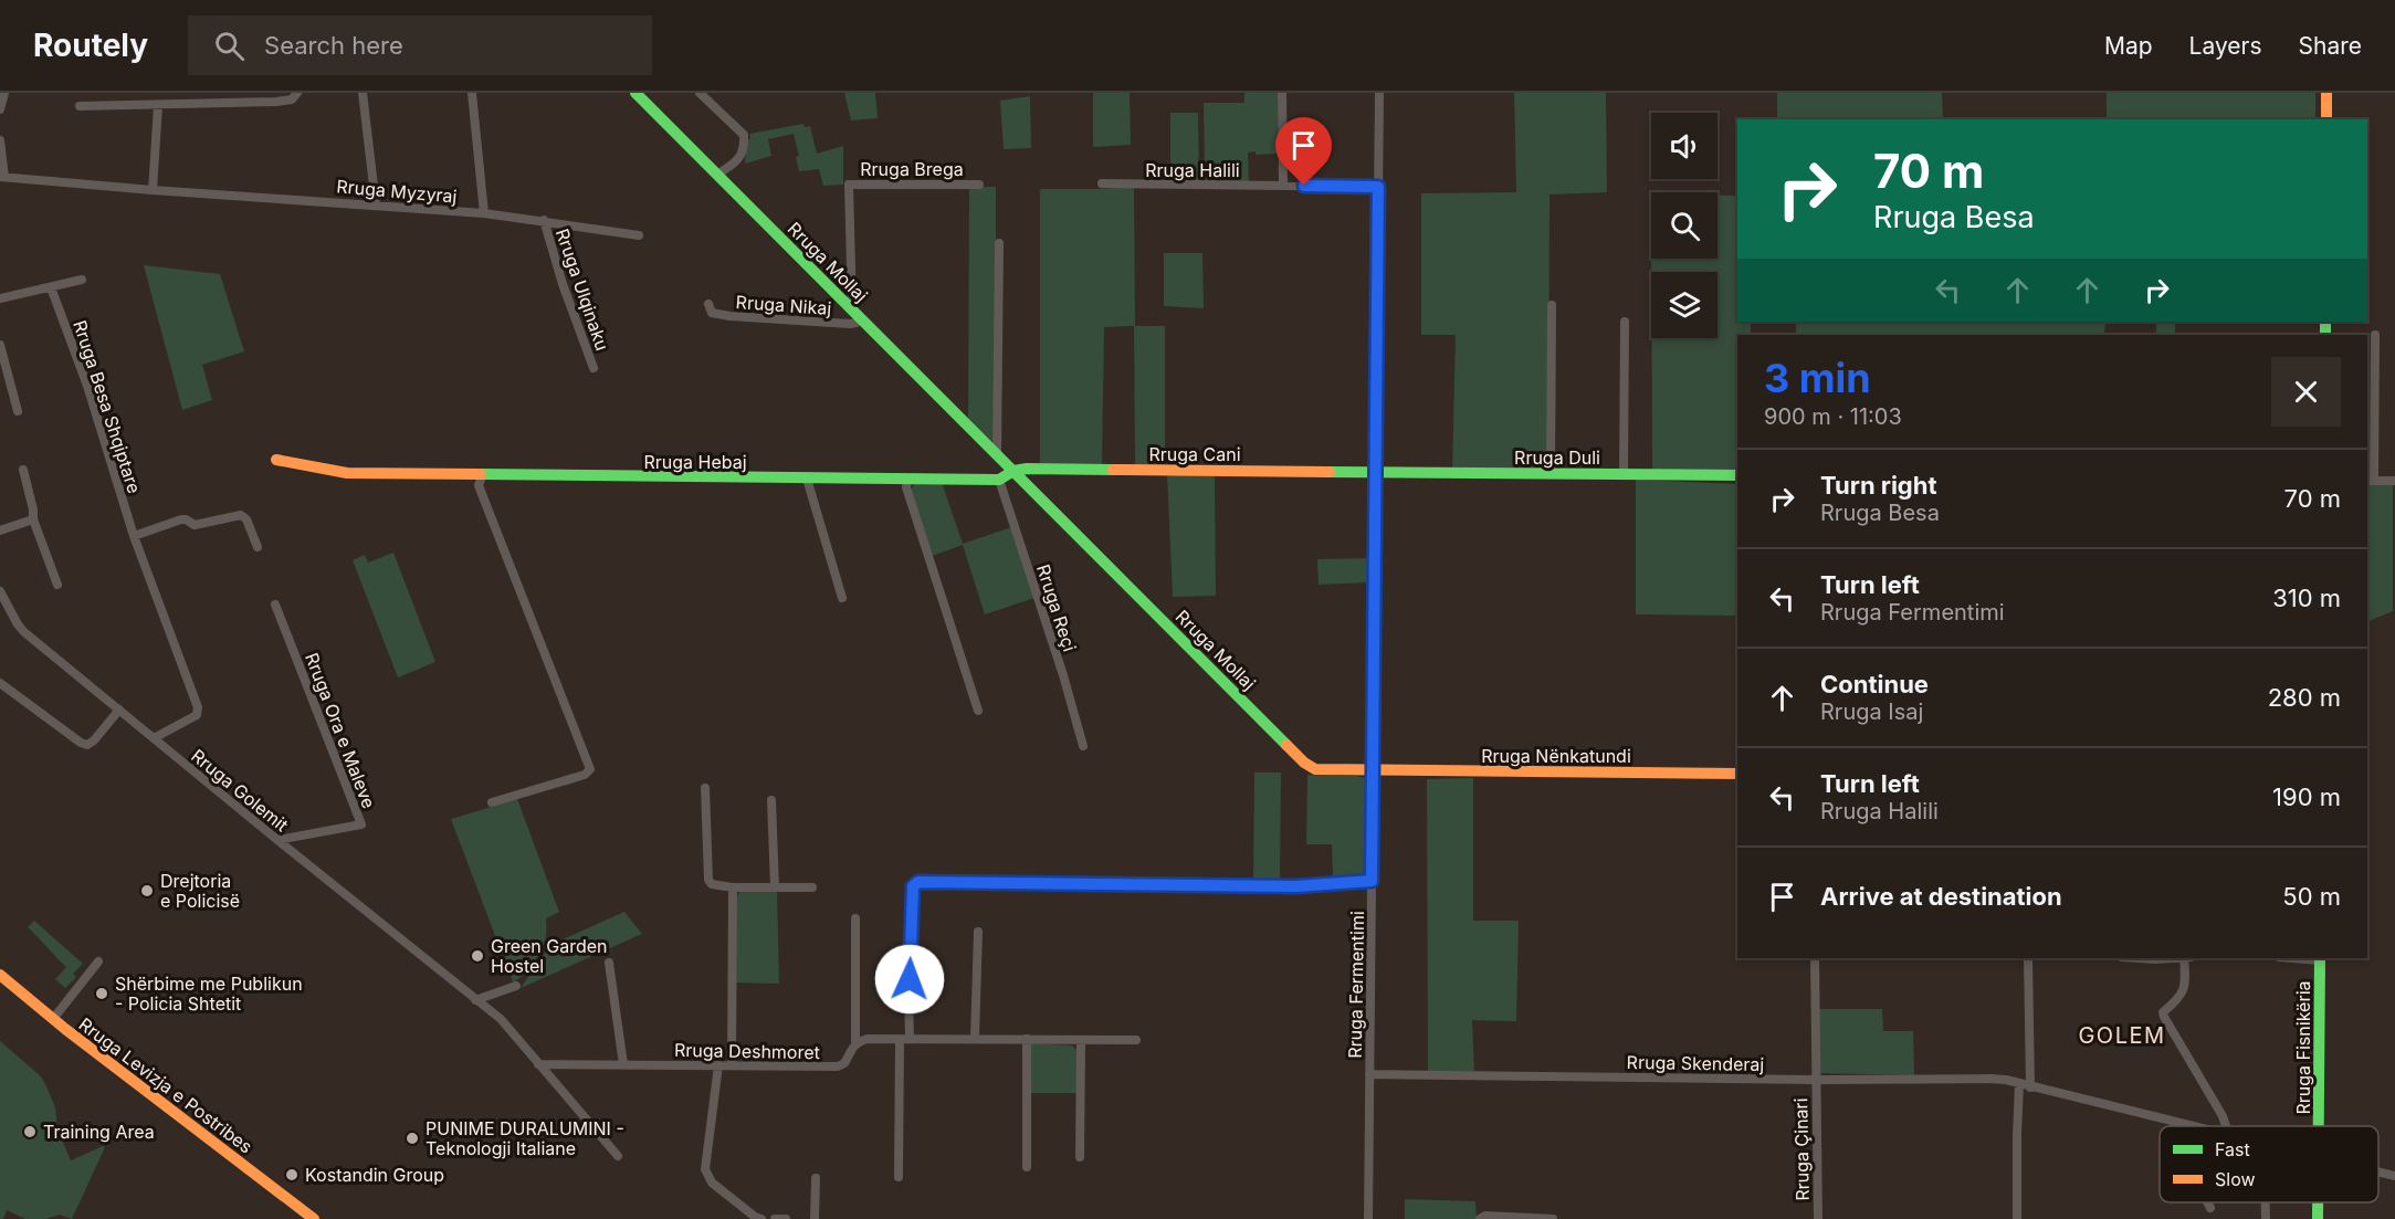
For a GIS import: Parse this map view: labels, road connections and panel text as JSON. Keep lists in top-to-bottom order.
{
  "streets": {
    "street": [
      "Rruga Brega",
      "Rruga Halili",
      "Rruga Myzyraj",
      "Rruga Mollaj",
      "Rruga Ulqinaku",
      "Rruga Nikaj",
      "Rruga Besa Shqiptare",
      "Rruga Cani",
      "Rruga Duli",
      "Rruga Hebaj",
      "Rruga Reçi",
      "Rruga Ora e Maleve",
      "Rruga Nënkatundi",
      "Rruga Golemit",
      "Rruga Fermentimi",
      "Rruga Fisnikëria",
      "Rruga Deshmoret",
      "Rruga Skenderaj",
      "Rruga Levizja e Postribes",
      "Rruga Çinari"
    ]
  },
  "crossings": [
    ["Rruga Brega", "Rruga Mollaj"],
    ["Rruga Brega", "Rruga Nikaj"],
    ["Rruga Halili", "Rruga Fermentimi"],
    ["Rruga Myzyraj", "Rruga Ulqinaku"],
    ["Rruga Mollaj", "Rruga Nikaj"],
    ["Rruga Mollaj", "Rruga Cani"],
    ["Rruga Mollaj", "Rruga Nënkatundi"],
    ["Rruga Mollaj", "Rruga Fermentimi"],
    ["Rruga Besa Shqiptare", "Rruga Golemit"],
    ["Rruga Cani", "Rruga Duli"],
    ["Rruga Cani", "Rruga Fermentimi"],
    ["Rruga Duli", "Rruga Fermentimi"],
    ["Rruga Hebaj", "Rruga Reçi"],
    ["Rruga Ora e Maleve", "Rruga Golemit"],
    ["Rruga Nënkatundi", "Rruga Fermentimi"],
    ["Rruga Golemit", "Rruga Deshmoret"],
    ["Rruga Fermentimi", "Rruga Skenderaj"],
    ["Rruga Skenderaj", "Rruga Çinari"]
  ],
  "districts": ["GOLEM"],
  "places": [
    "Drejtoria e Policisë",
    "Green Garden Hostel",
    "Shërbime me Publikun - Policia Shtetit",
    "Training Area",
    "PUNIME DURALUMINI - Teknologji Italiane",
    "Kostandin Group"
  ],
  "legend": ["Fast", "Slow"],
  "page": {
    "header": "Routely",
    "search": "Search here",
    "nav": ["Map", "Layers", "Share"],
    "turn": ["70 m", "Rruga Besa"],
    "heading": ["3 min", "900 m · 11:03"],
    "list": [
      {
        "name": "Turn right",
        "note": "Rruga Besa",
        "value": "70 m"
      },
      {
        "name": "Turn left",
        "note": "Rruga Fermentimi",
        "value": "310 m"
      },
      {
        "name": "Continue",
        "note": "Rruga Isaj",
        "value": "280 m"
      },
      {
        "name": "Turn left",
        "note": "Rruga Halili",
        "value": "190 m"
      },
      {
        "name": "Arrive at destination",
        "value": "50 m"
      }
    ]
  }
}
